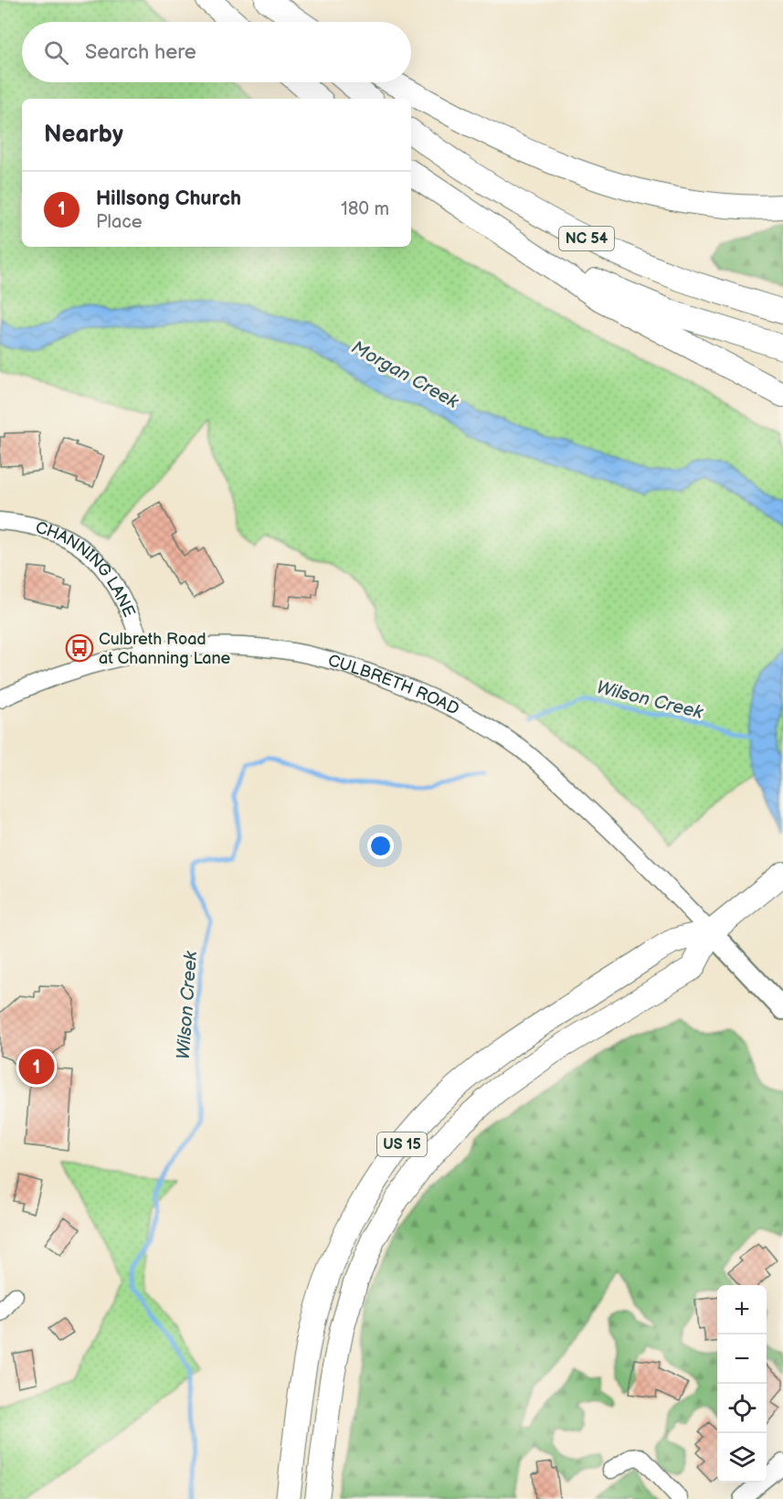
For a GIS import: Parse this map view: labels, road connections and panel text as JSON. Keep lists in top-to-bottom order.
{
  "streets": {
    "highway": ["NC 54", "US 15"],
    "street": ["CHANNING LANE", "CULBRETH ROAD"]
  },
  "crossings": [
    ["CHANNING LANE", "CULBRETH ROAD"],
    ["CULBRETH ROAD", "US 15"]
  ],
  "water": ["Morgan Creek", "Wilson Creek"],
  "places": {
    "bus stop": ["Culbreth Road at Channing Lane"]
  },
  "page": {
    "search": "Search here",
    "heading": "Nearby",
    "list": [
      {
        "mark": "1",
        "name": "Hillsong Church",
        "note": "Place",
        "value": "180 m"
      }
    ],
    "pins": "1",
    "map_buttons": ["+", "−"]
  }
}
